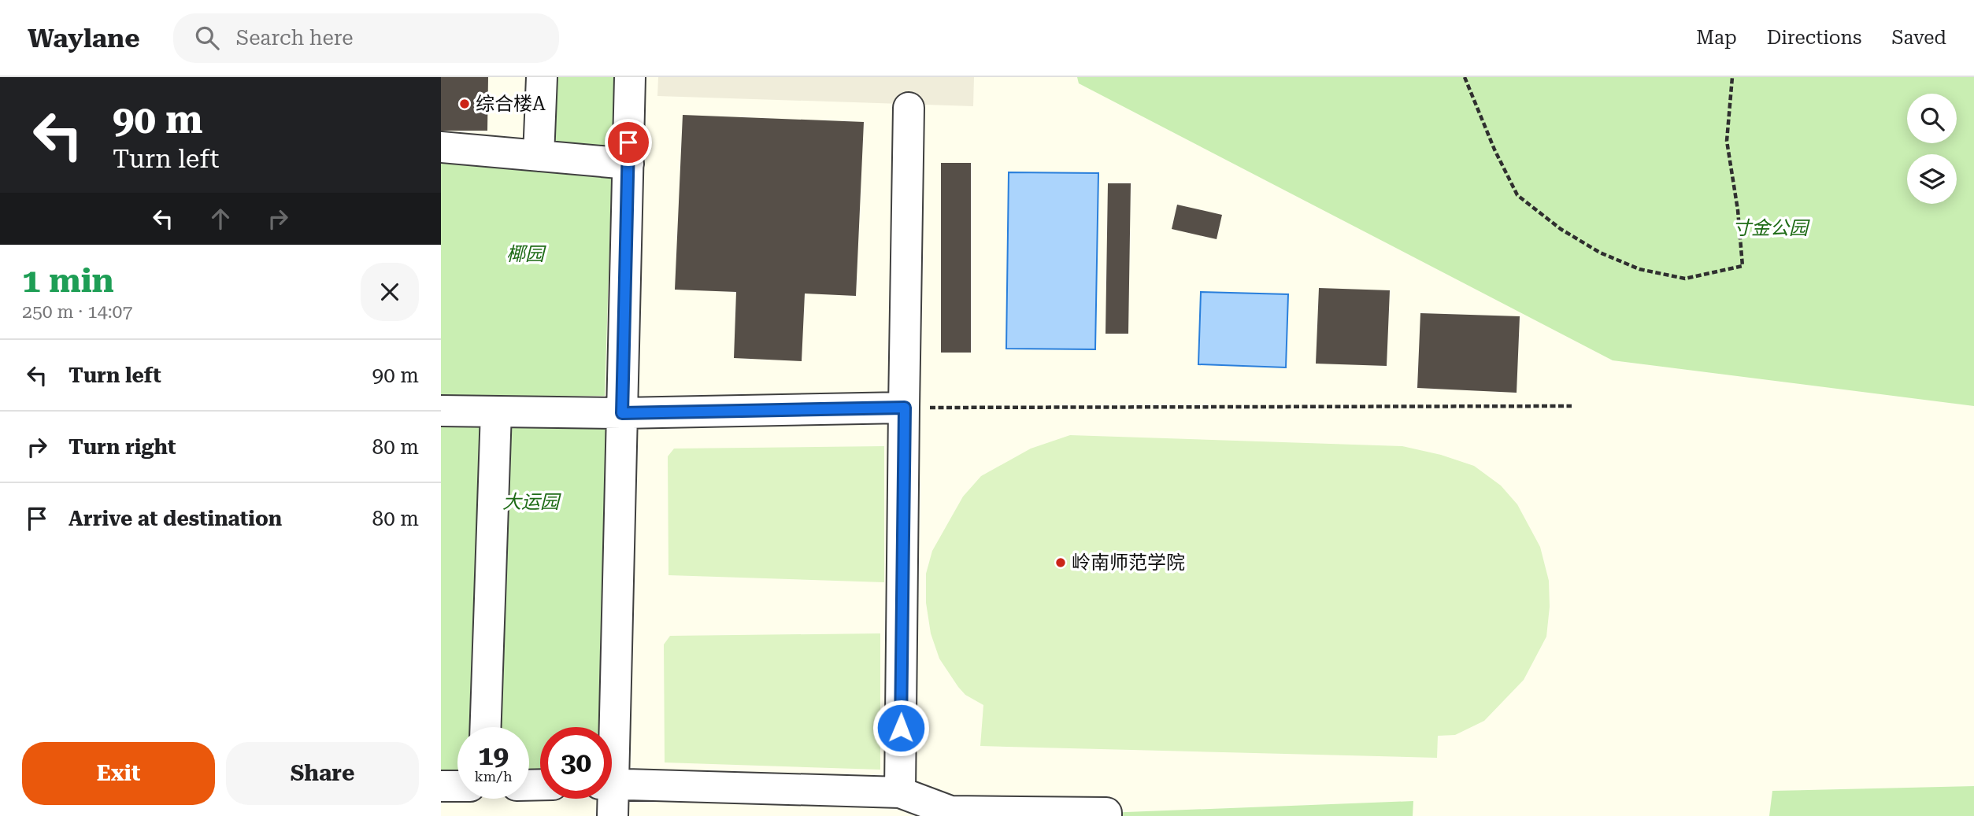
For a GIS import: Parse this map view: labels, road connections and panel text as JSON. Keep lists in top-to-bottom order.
{
  "parks": ["寸金公园", "椰园", "大运园"],
  "places": ["综合楼A", "岭南师范学院"],
  "page": {
    "header": "Waylane",
    "search": "Search here",
    "nav": ["Map", "Directions", "Saved"],
    "turn": ["90 m", "Turn left"],
    "heading": ["1 min", "250 m · 14:07"],
    "list": [
      {
        "name": "Turn left",
        "value": "90 m"
      },
      {
        "name": "Turn right",
        "value": "80 m"
      },
      {
        "name": "Arrive at destination",
        "value": "80 m"
      }
    ],
    "speed": "19 km/h",
    "limit": "30",
    "buttons": ["Exit", "Share"]
  }
}
